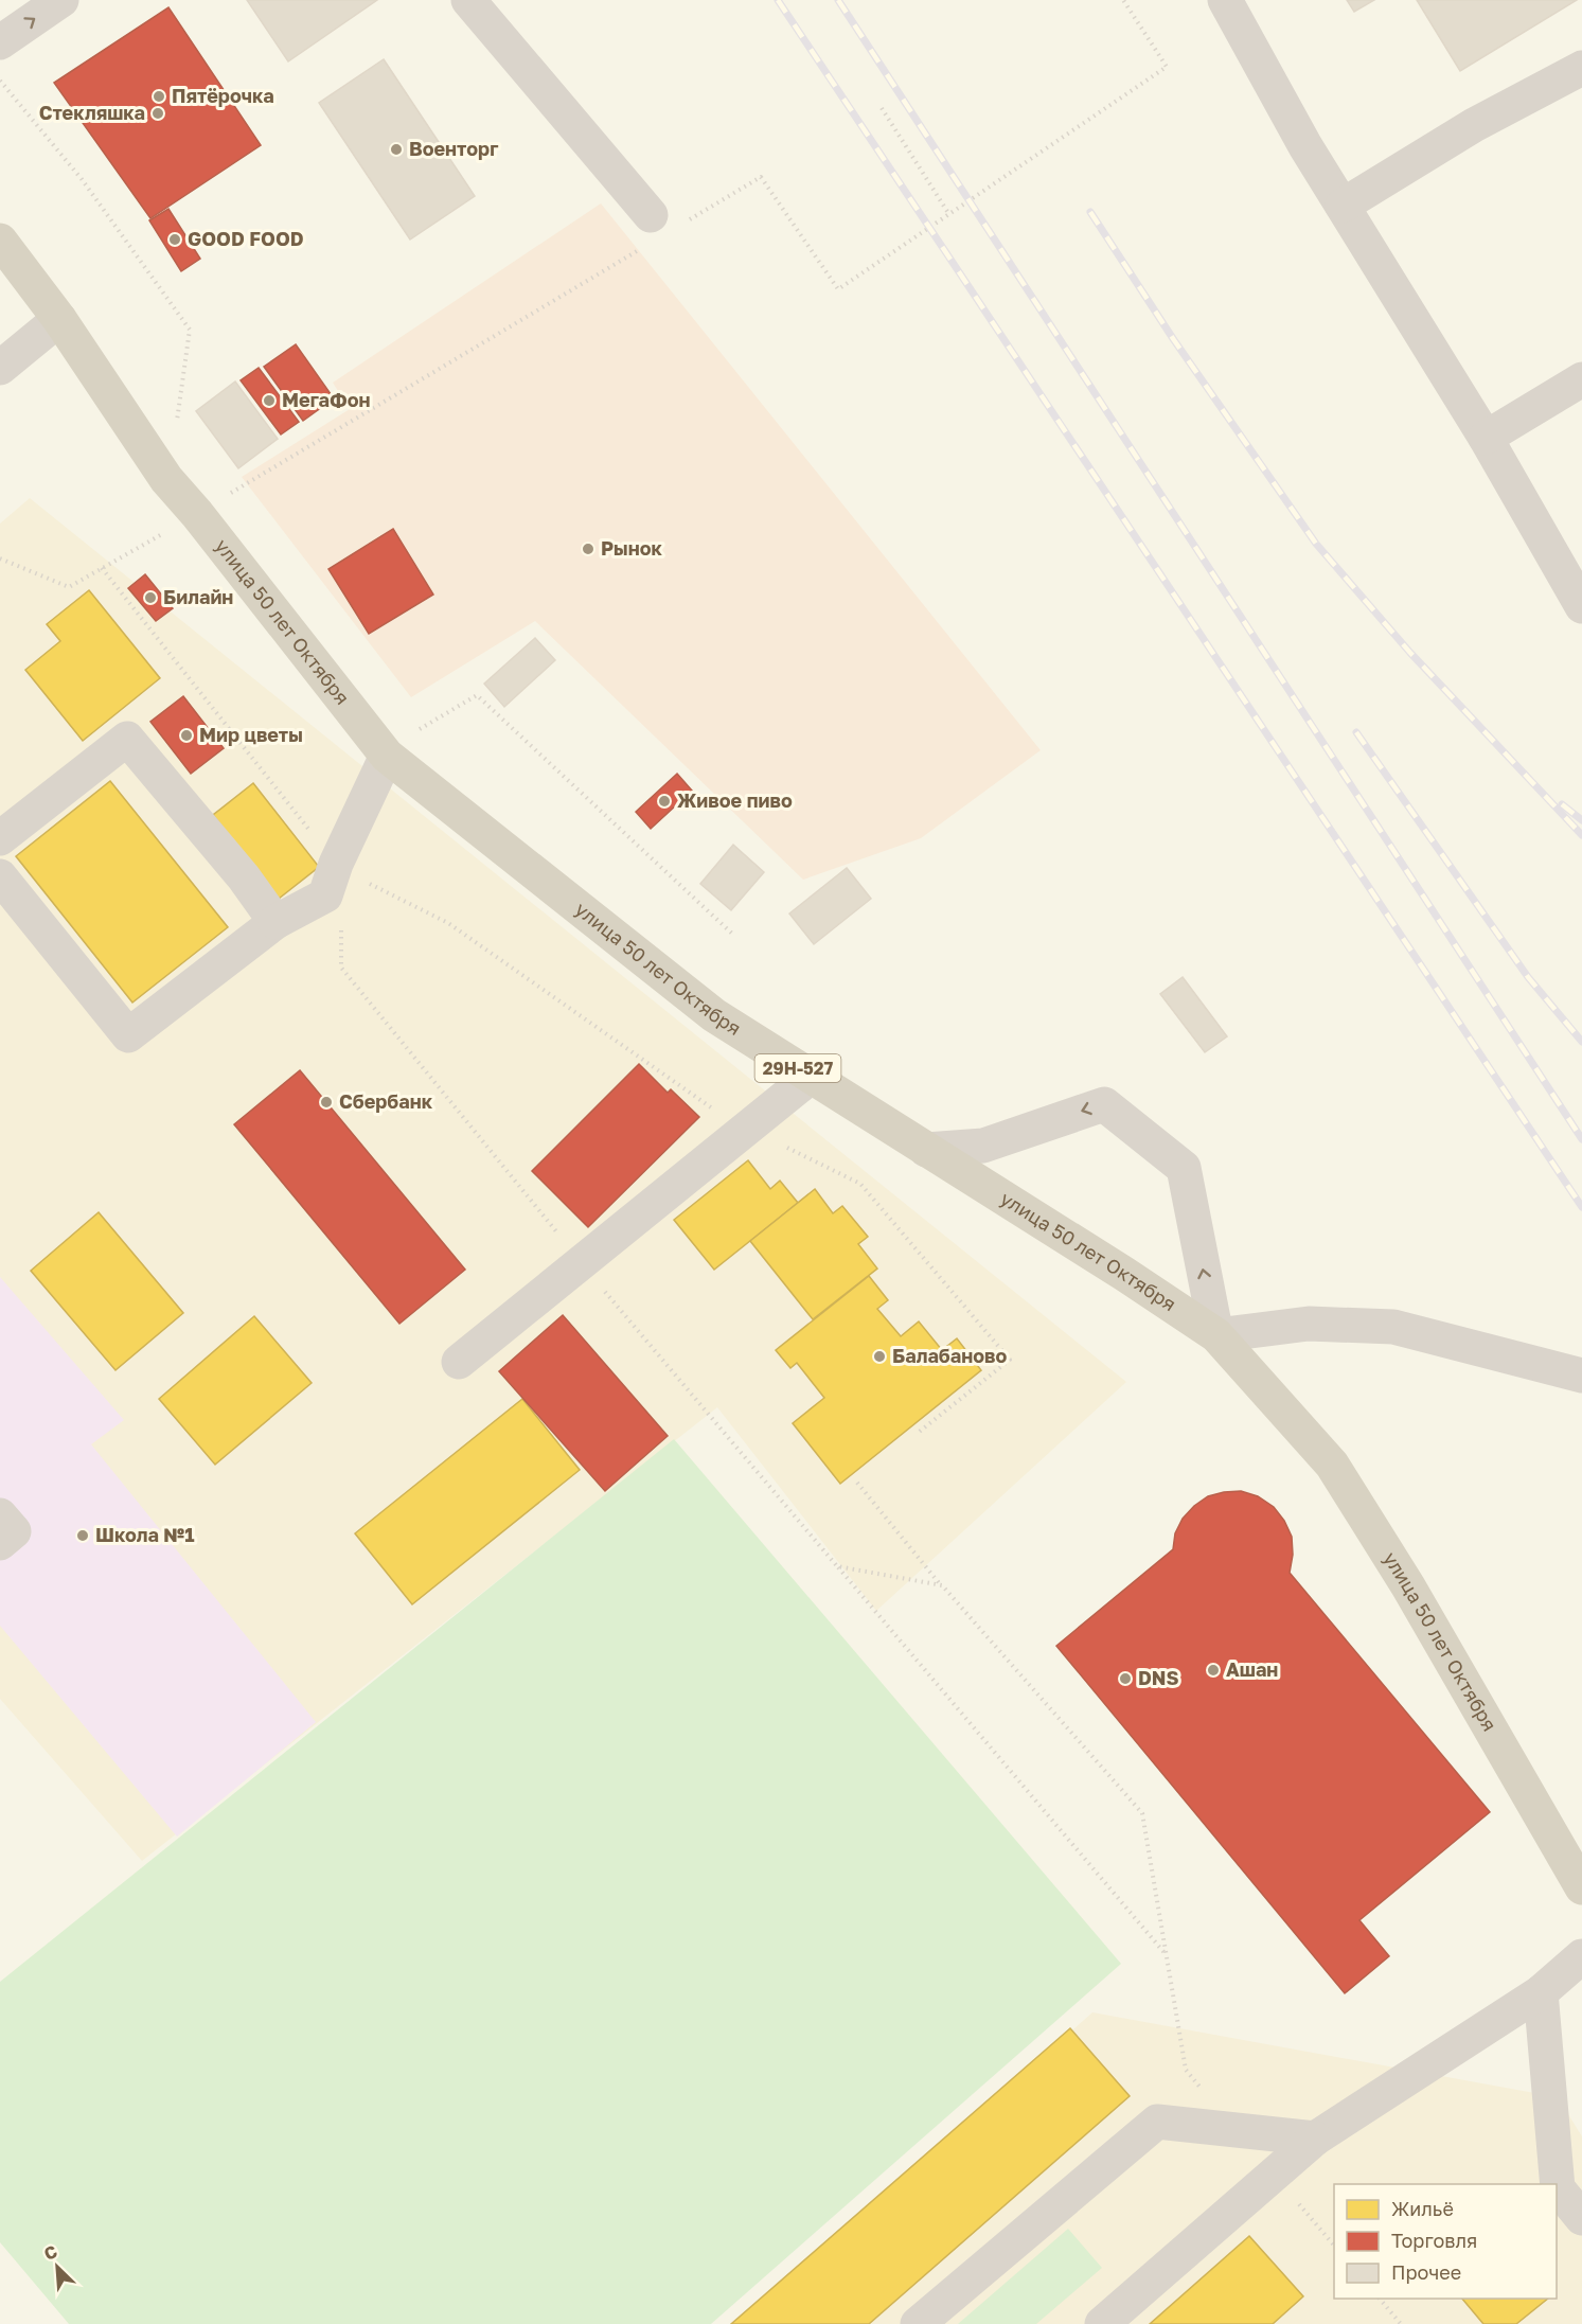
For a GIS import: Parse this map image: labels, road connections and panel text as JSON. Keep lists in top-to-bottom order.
{
  "streets": {
    "main road": ["улица 50 лет Октября", "29Н-527"]
  },
  "places": [
    "Пятёрочка",
    "Стекляшка",
    "Военторг",
    "GOOD FOOD",
    "МегаФон",
    "Рынок",
    "Билайн",
    "Мир цветы",
    "Живое пиво",
    "Сбербанк",
    "Балабаново",
    "Школа №1",
    "Ашан",
    "DNS"
  ],
  "legend": ["Жильё", "Торговля", "Прочее"],
  "north": "top left"
}
